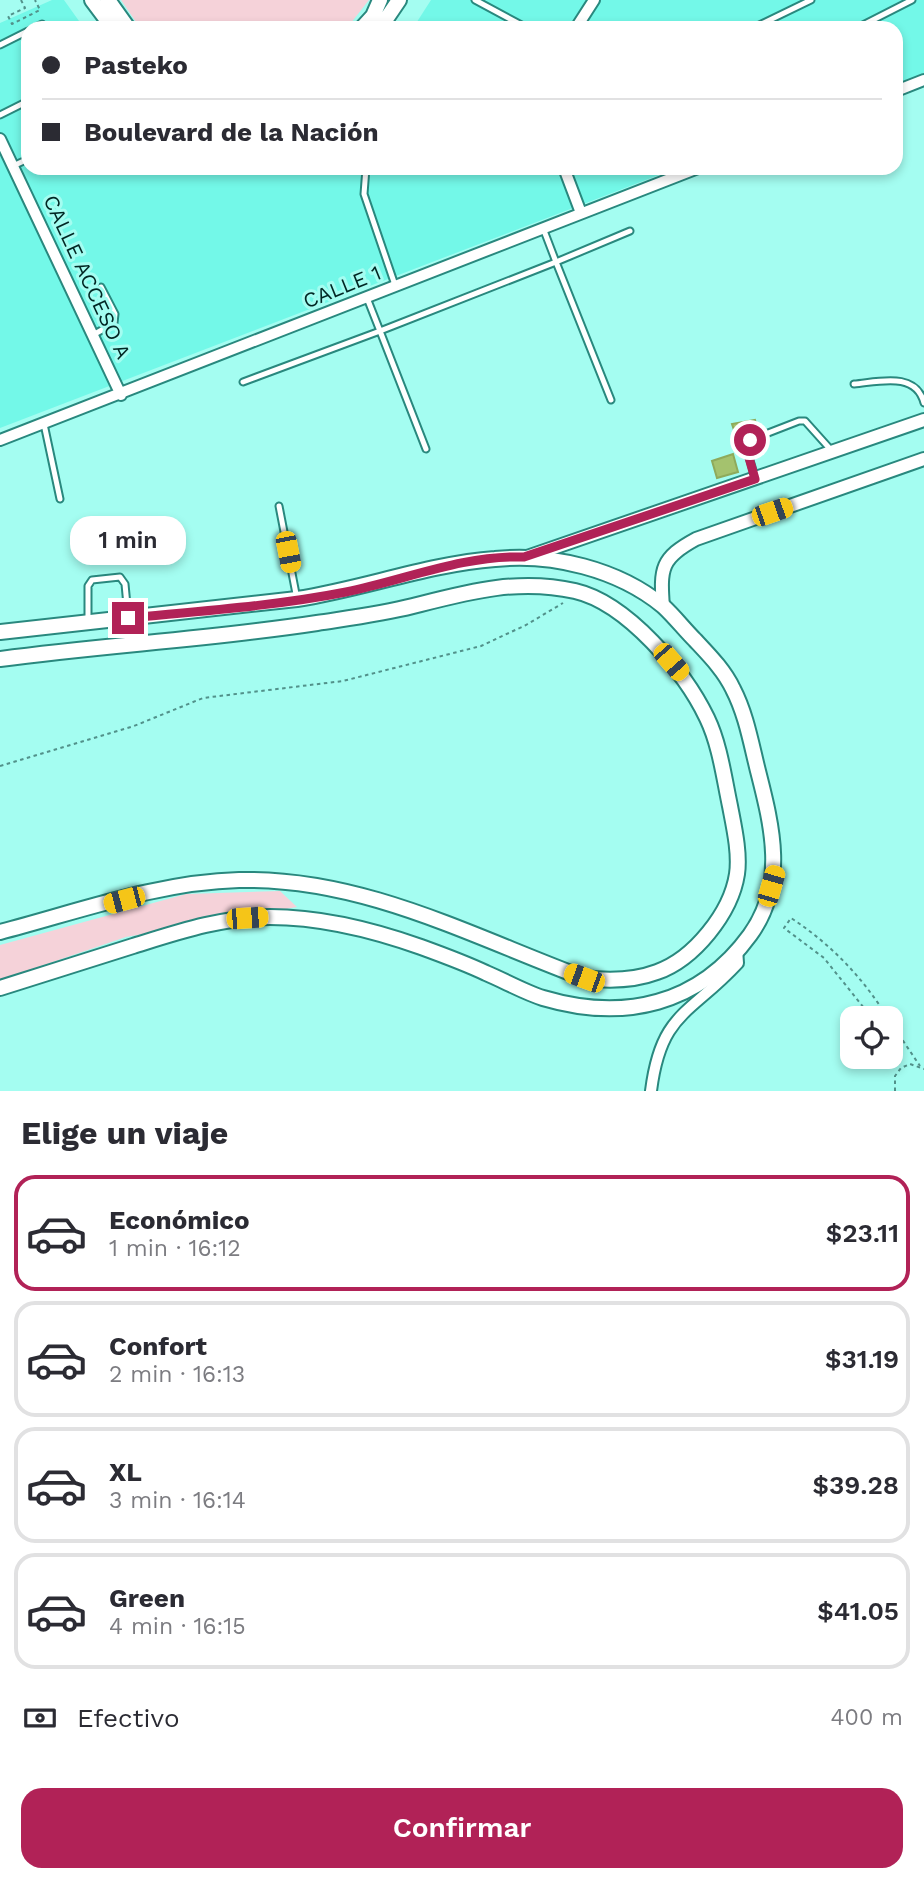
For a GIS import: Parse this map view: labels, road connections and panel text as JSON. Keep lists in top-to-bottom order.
{
  "streets": {
    "street": ["CALLE ACCESO A", "CALLE 1"]
  },
  "crossings": [
    ["CALLE ACCESO A", "CALLE 1"]
  ],
  "page": {
    "banner": ["Pasteko", "Boulevard de la Nación"],
    "bubble": "1 min",
    "heading": "Elige un viaje",
    "list": [
      {
        "name": "Económico",
        "note": "1 min · 16:12",
        "value": "$23.11"
      },
      {
        "name": "Confort",
        "note": "2 min · 16:13",
        "value": "$31.19"
      },
      {
        "name": "XL",
        "note": "3 min · 16:14",
        "value": "$39.28"
      },
      {
        "name": "Green",
        "note": "4 min · 16:15",
        "value": "$41.05"
      }
    ],
    "pay": ["Efectivo", "400 m"],
    "buttons": "Confirmar"
  }
}
